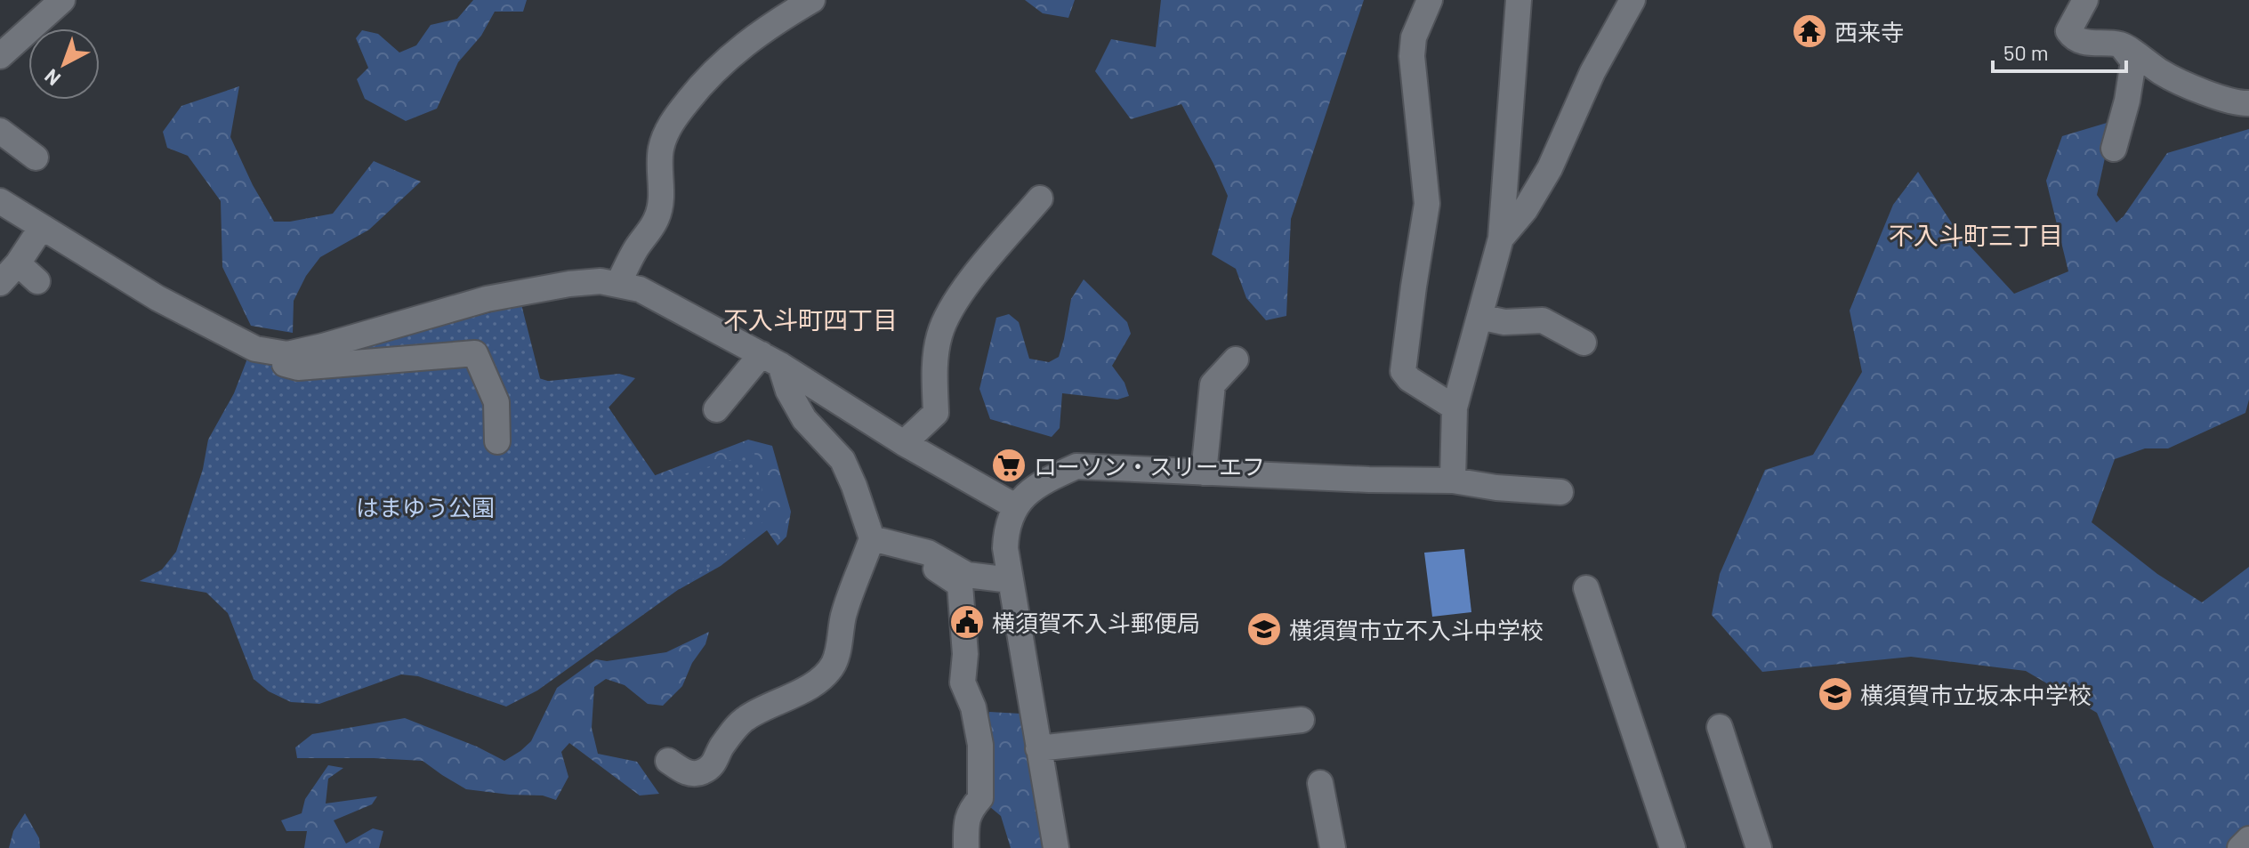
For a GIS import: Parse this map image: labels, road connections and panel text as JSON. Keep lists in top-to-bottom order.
{
  "districts": ["不入斗町三丁目", "不入斗町四丁目"],
  "parks": ["はまゆう公園"],
  "places": {
    "temple": ["西来寺"],
    "supermarket": ["ローソン・スリーエフ"],
    "public building": ["横須賀不入斗郵便局"],
    "school or university": ["横須賀市立不入斗中学校", "横須賀市立坂本中学校"]
  },
  "scale_bar": "50 m",
  "north": "bottom left"
}
